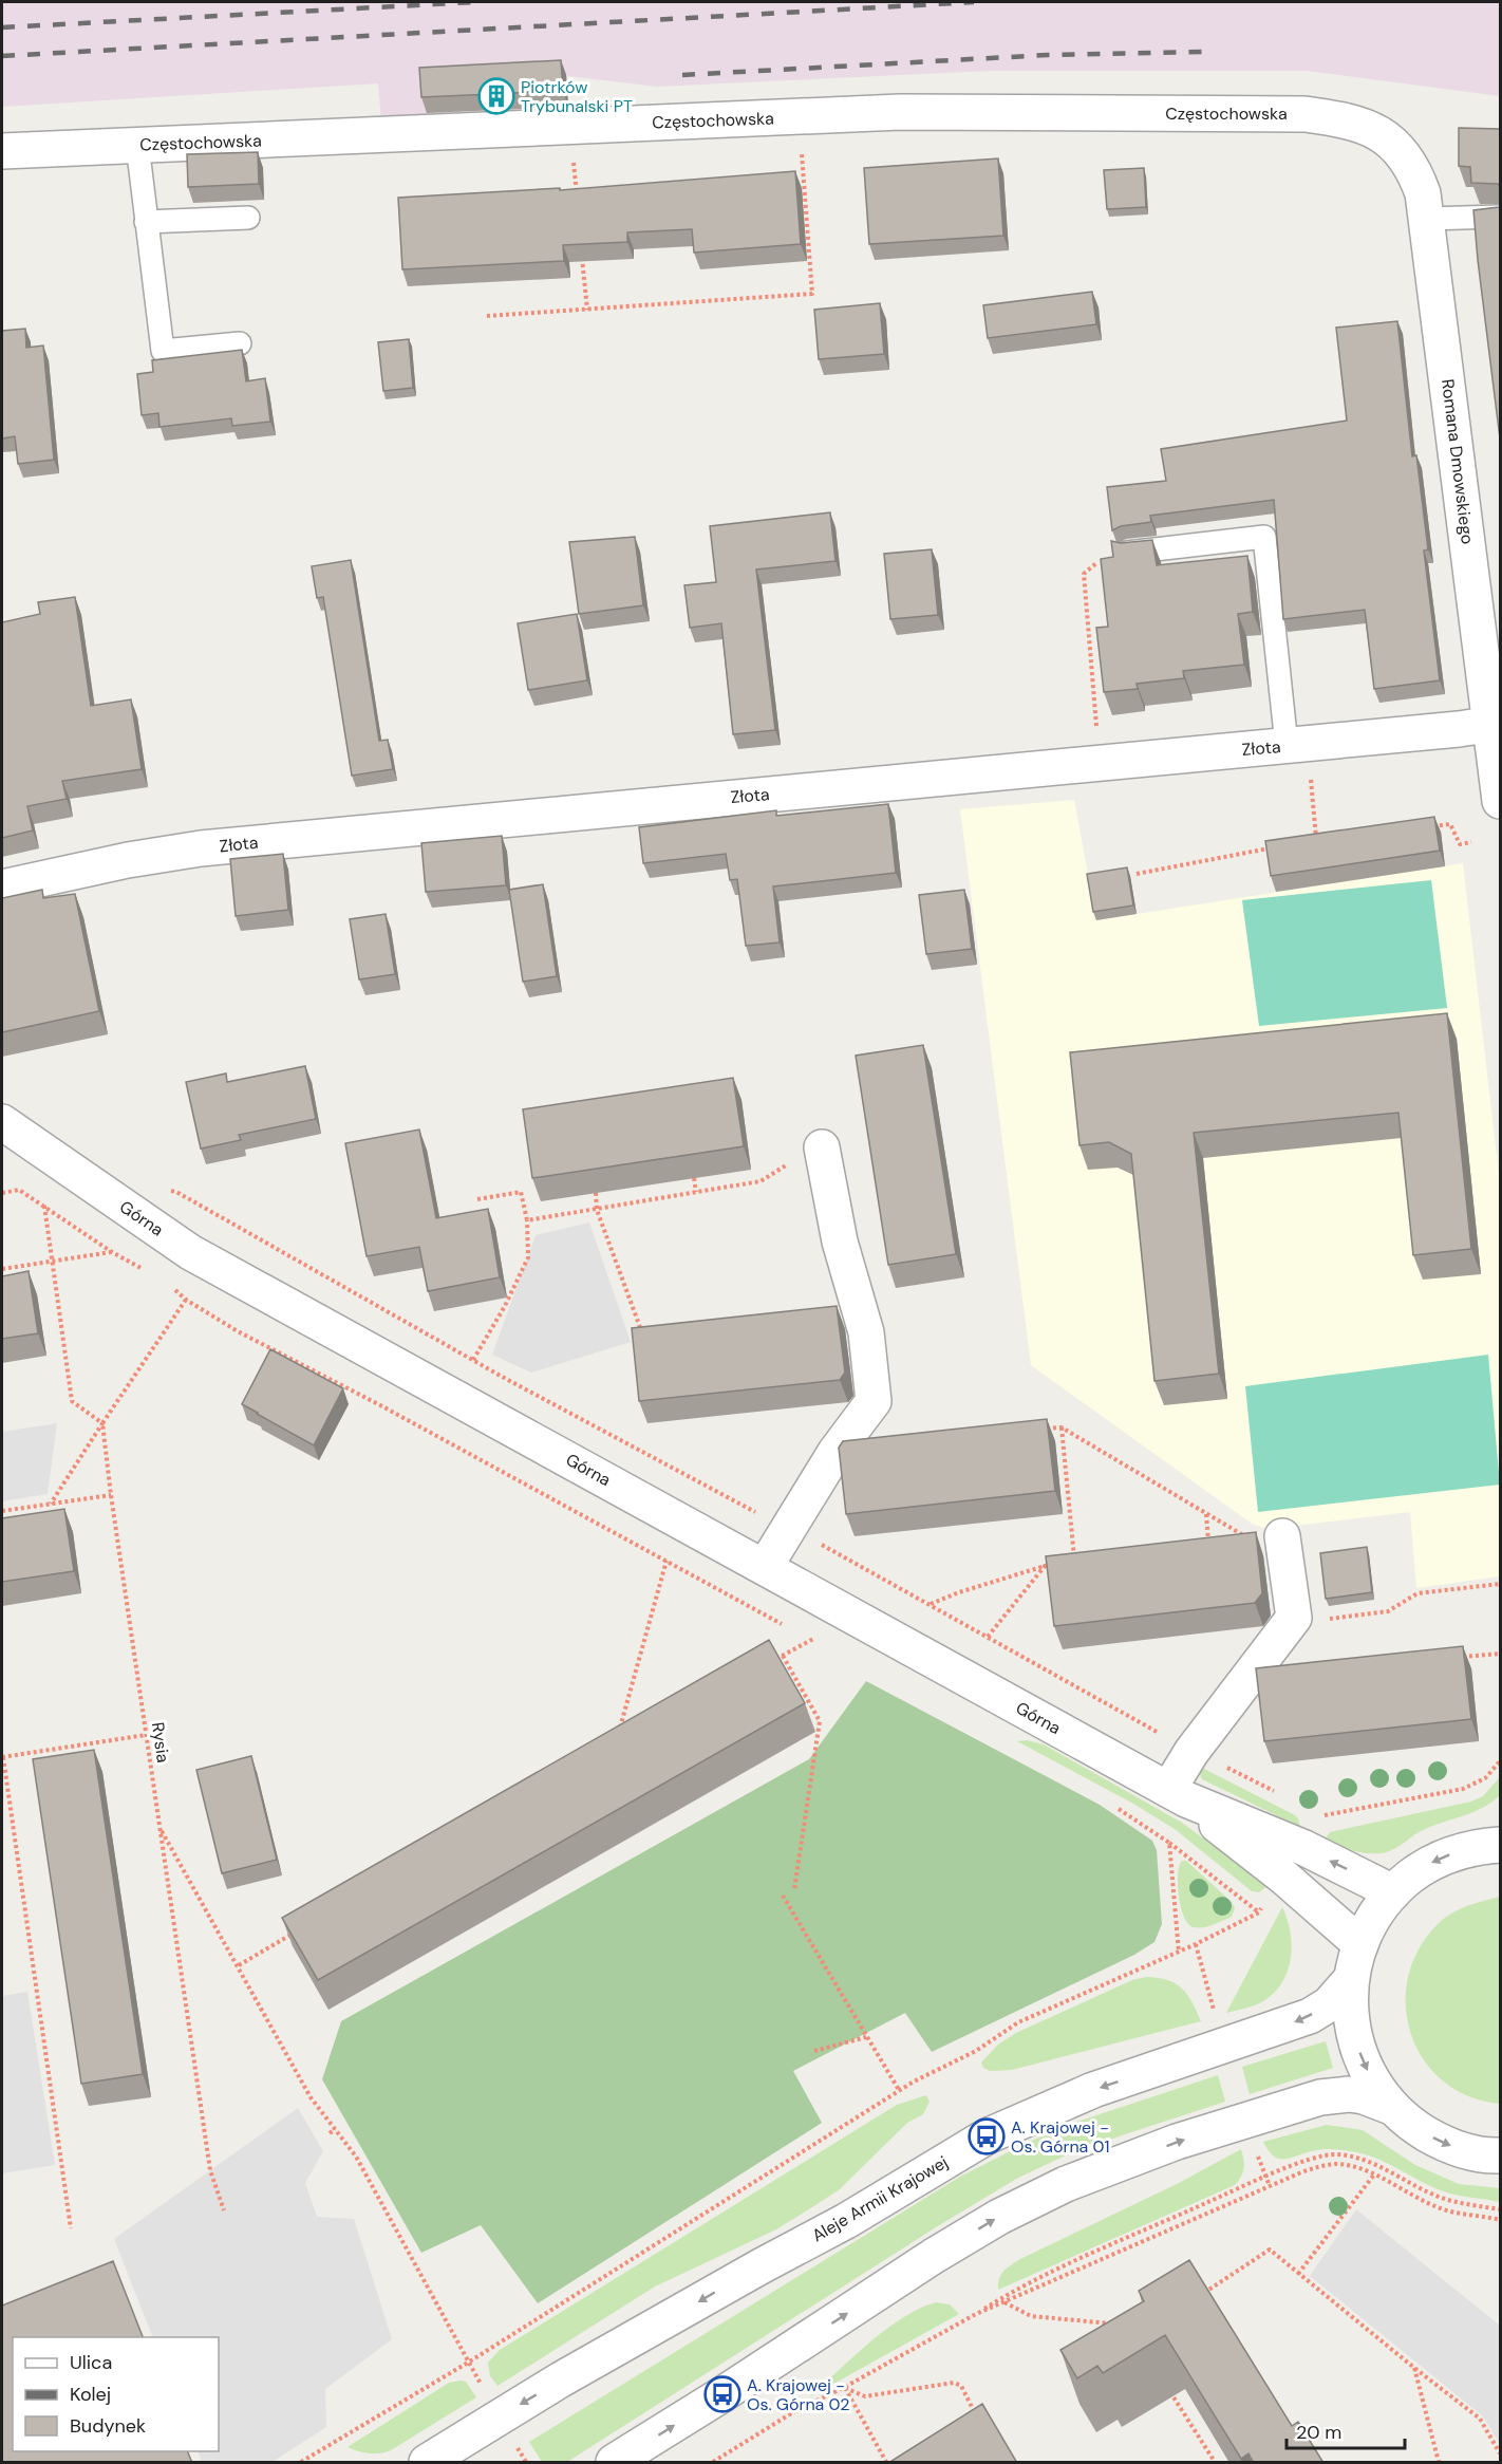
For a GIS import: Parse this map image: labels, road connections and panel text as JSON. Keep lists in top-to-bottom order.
{
  "streets": {
    "street": [
      "Częstochowska",
      "Romana Dmowskiego",
      "Złota",
      "Górna",
      "Aleje Armii Krajowej"
    ],
    "path": ["Rysia"]
  },
  "crossings": [
    ["Częstochowska", "Romana Dmowskiego"],
    ["Romana Dmowskiego", "Złota"]
  ],
  "places": {
    "building": ["Piotrków Trybunalski PT"],
    "bus stop": ["A. Krajowej - Os. Górna 01", "A. Krajowej - Os. Górna 02"]
  },
  "legend": ["Ulica", "Kolej", "Budynek"],
  "scale_bar": "20 m"
}
